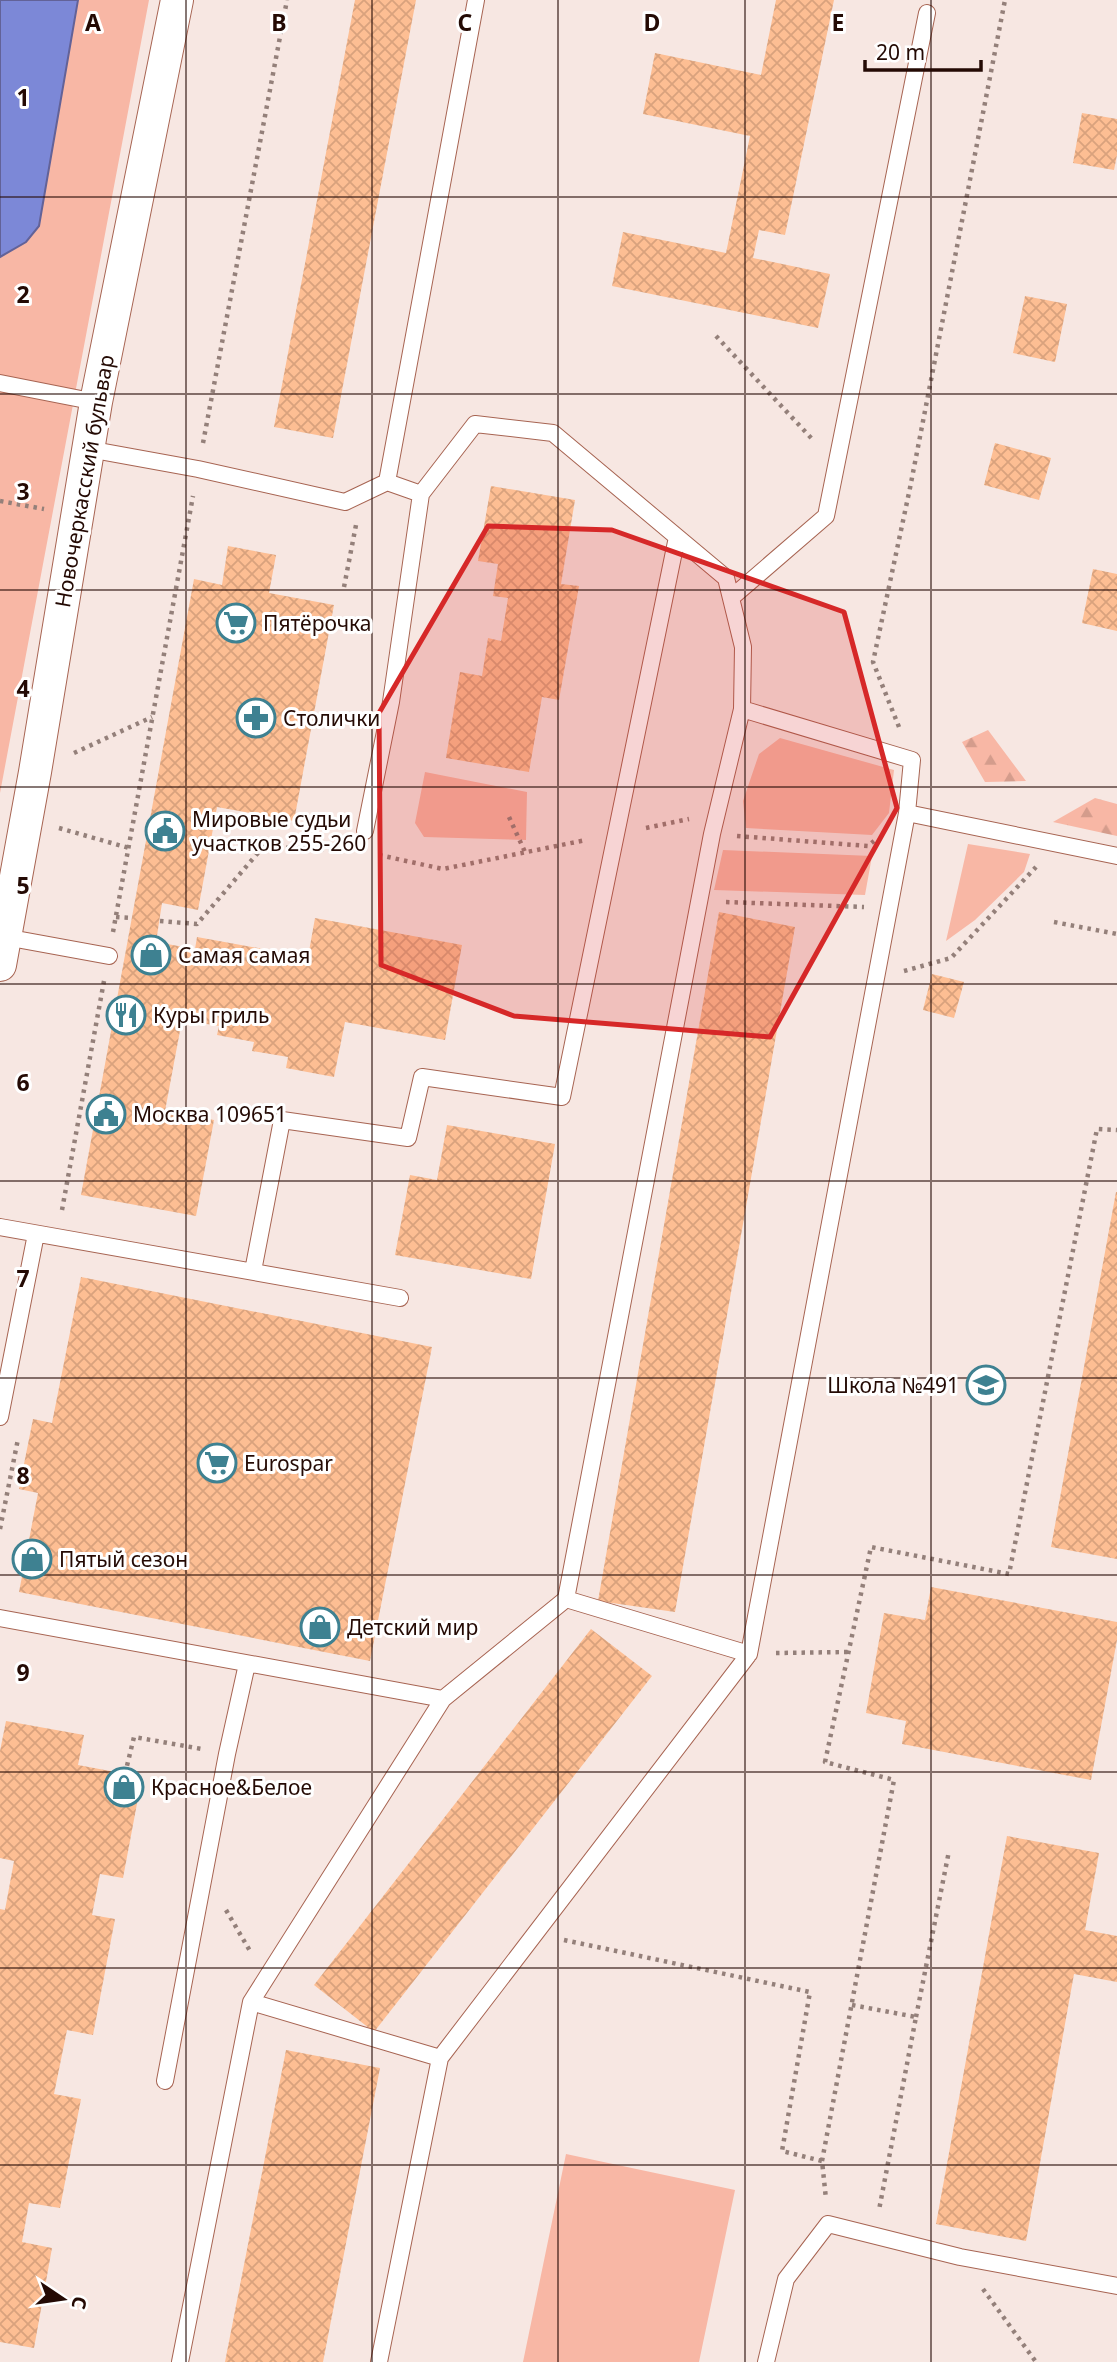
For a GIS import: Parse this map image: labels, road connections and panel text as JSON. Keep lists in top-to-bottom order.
{
  "streets": {
    "street": ["Новочеркасский бульвар"]
  },
  "places": {
    "supermarket": ["Пятёрочка", "Eurospar"],
    "pharmacy": ["Столички"],
    "public building": ["Мировые судьи участков 255-260", "Москва 109651"],
    "shop": [
      "Самая самая",
      "Пятый сезон",
      "Детский мир",
      "Красное&Белое"
    ],
    "restaurant": ["Куры гриль"],
    "school or university": ["Школа №491"]
  },
  "scale_bar": "20 m",
  "north": "right",
  "grid": {
    "columns": [
      "A",
      "B",
      "C",
      "D",
      "E"
    ],
    "rows": [
      "1",
      "2",
      "3",
      "4",
      "5",
      "6",
      "7",
      "8",
      "9"
    ]
  }
}
